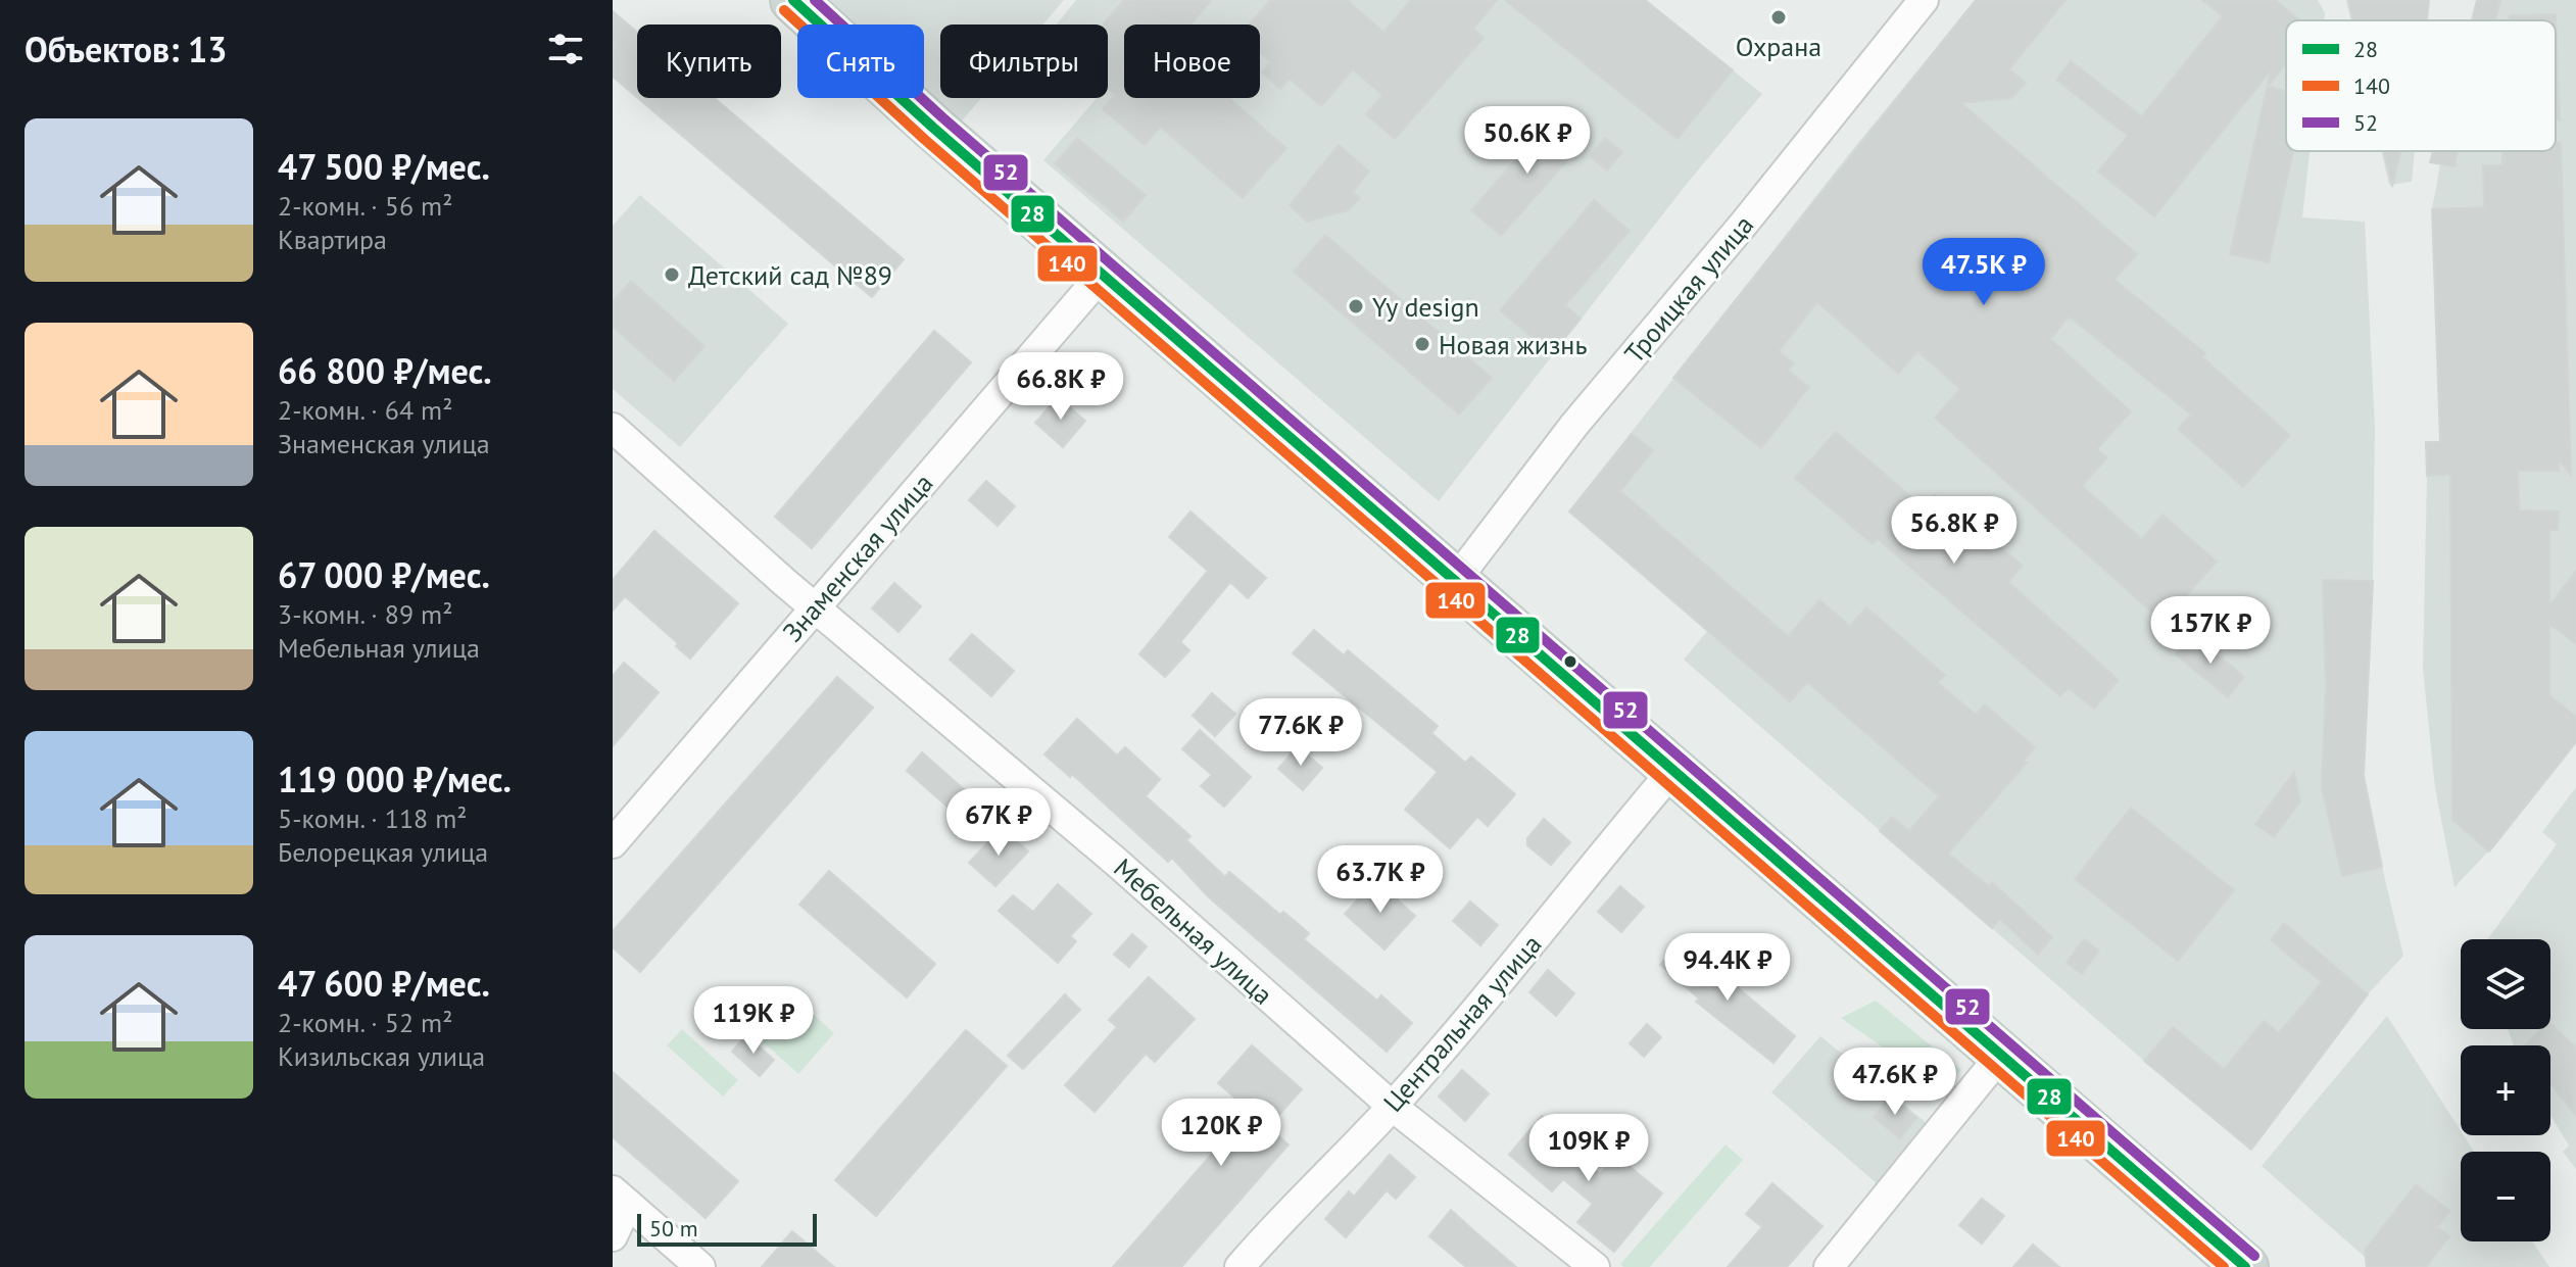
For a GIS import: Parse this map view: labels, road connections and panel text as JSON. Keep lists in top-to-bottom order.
{
  "streets": {
    "street": [
      "Троицкая улица",
      "Знаменская улица",
      "Мебельная улица",
      "Центральная улица"
    ]
  },
  "crossings": [
    ["Знаменская улица", "Мебельная улица"],
    ["Мебельная улица", "Центральная улица"]
  ],
  "places": [
    "Охрана",
    "Детский сад №89",
    "Yy design",
    "Новая жизнь"
  ],
  "lines": ["transit line 28", "transit line 52", "transit line 140"],
  "legend": ["28", "140", "52"],
  "scale_bar": "50 m",
  "page": {
    "heading": "Объектов: 13",
    "chip": [
      "Купить",
      "Снять",
      "Фильтры",
      "Новое"
    ],
    "list": [
      {
        "name": "47 500 ₽/мес.",
        "note": "2-комн. · 56 m² · Квартира"
      },
      {
        "name": "66 800 ₽/мес.",
        "note": "2-комн. · 64 m² · Знаменская улица"
      },
      {
        "name": "67 000 ₽/мес.",
        "note": "3-комн. · 89 m² · Мебельная улица"
      },
      {
        "name": "119 000 ₽/мес.",
        "note": "5-комн. · 118 m² · Белорецкая улица"
      },
      {
        "name": "47 600 ₽/мес.",
        "note": "2-комн. · 52 m² · Кизильская улица"
      }
    ],
    "price": [
      "50.6K ₽",
      "47.5K ₽",
      "66.8K ₽",
      "56.8K ₽",
      "157K ₽",
      "77.6K ₽",
      "67K ₽",
      "63.7K ₽",
      "94.4K ₽",
      "119K ₽",
      "47.6K ₽",
      "120K ₽",
      "109K ₽"
    ],
    "map_buttons": ["+", "−"],
    "scale": "50 m"
  }
}
